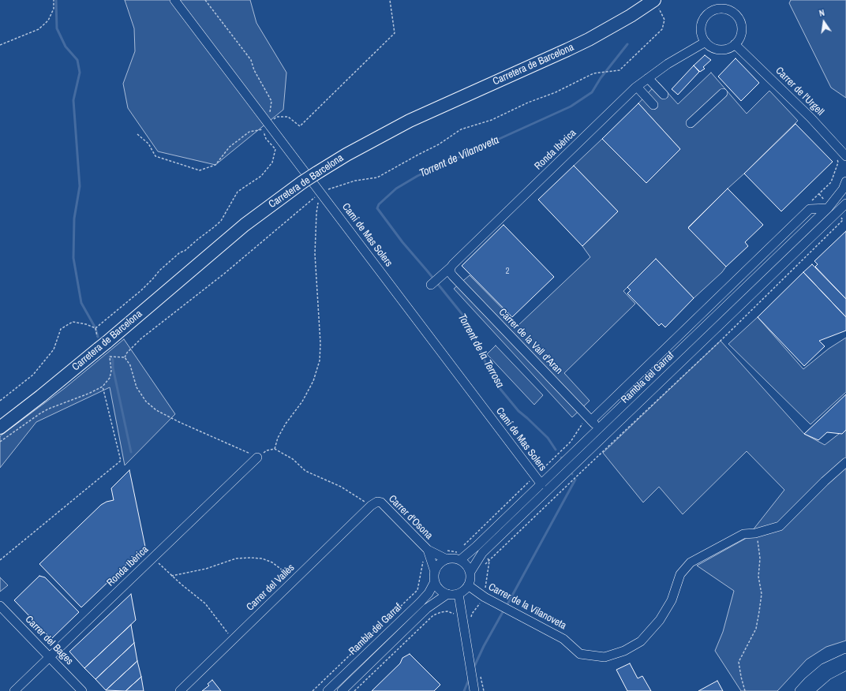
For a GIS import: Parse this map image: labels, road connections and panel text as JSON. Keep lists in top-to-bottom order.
{
  "streets": {
    "highway": ["Carretera de Barcelona"],
    "street": [
      "Carrer de l'Urgell",
      "Ronda Ibèrica",
      "Camí de Mas Solers",
      "Carrer de la Vall d'Aran",
      "Rambla del Garraf",
      "Carrer d'Osona",
      "Carrer del Vallès",
      "Carrer de la Vilanoveta",
      "Carrer del Bages"
    ]
  },
  "crossings": [
    ["Carrer de l'Urgell", "Ronda Ibèrica"],
    ["Ronda Ibèrica", "Carrer de la Vall d'Aran"],
    ["Ronda Ibèrica", "Carrer del Bages"],
    ["Camí de Mas Solers", "Rambla del Garraf"],
    ["Carrer de la Vall d'Aran", "Rambla del Garraf"],
    ["Rambla del Garraf", "Carrer d'Osona"],
    ["Rambla del Garraf", "Carrer de la Vilanoveta"],
    ["Carrer d'Osona", "Carrer del Vallès"],
    ["Carrer d'Osona", "Carrer de la Vilanoveta"]
  ],
  "water": ["Torrent de Vilanoveta", "Torrent de la Terrosa"],
  "house_numbers": ["2"],
  "north": "top"
}
